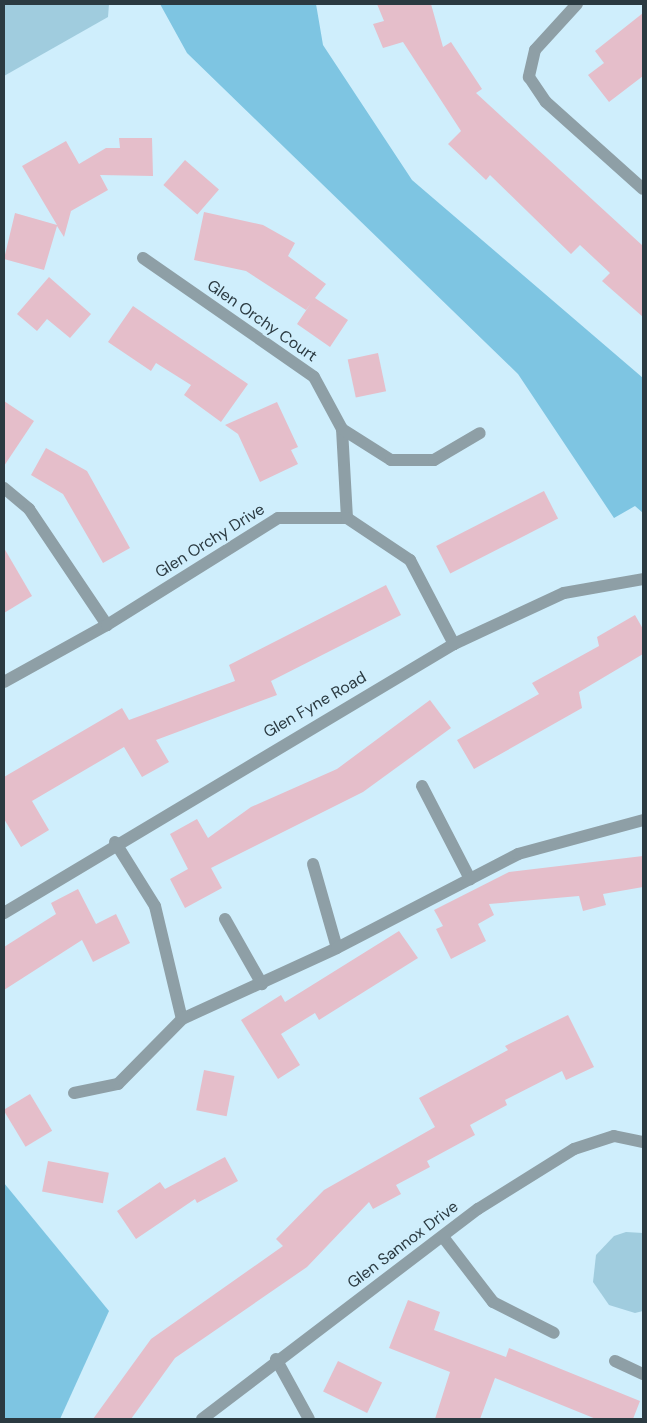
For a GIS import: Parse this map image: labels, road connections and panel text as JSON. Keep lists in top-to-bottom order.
{
  "streets": {
    "street": [
      "Glen Orchy Court",
      "Glen Orchy Drive",
      "Glen Fyne Road",
      "Glen Sannox Drive"
    ]
  },
  "crossings": [
    ["Glen Orchy Court", "Glen Orchy Drive"]
  ]
}
